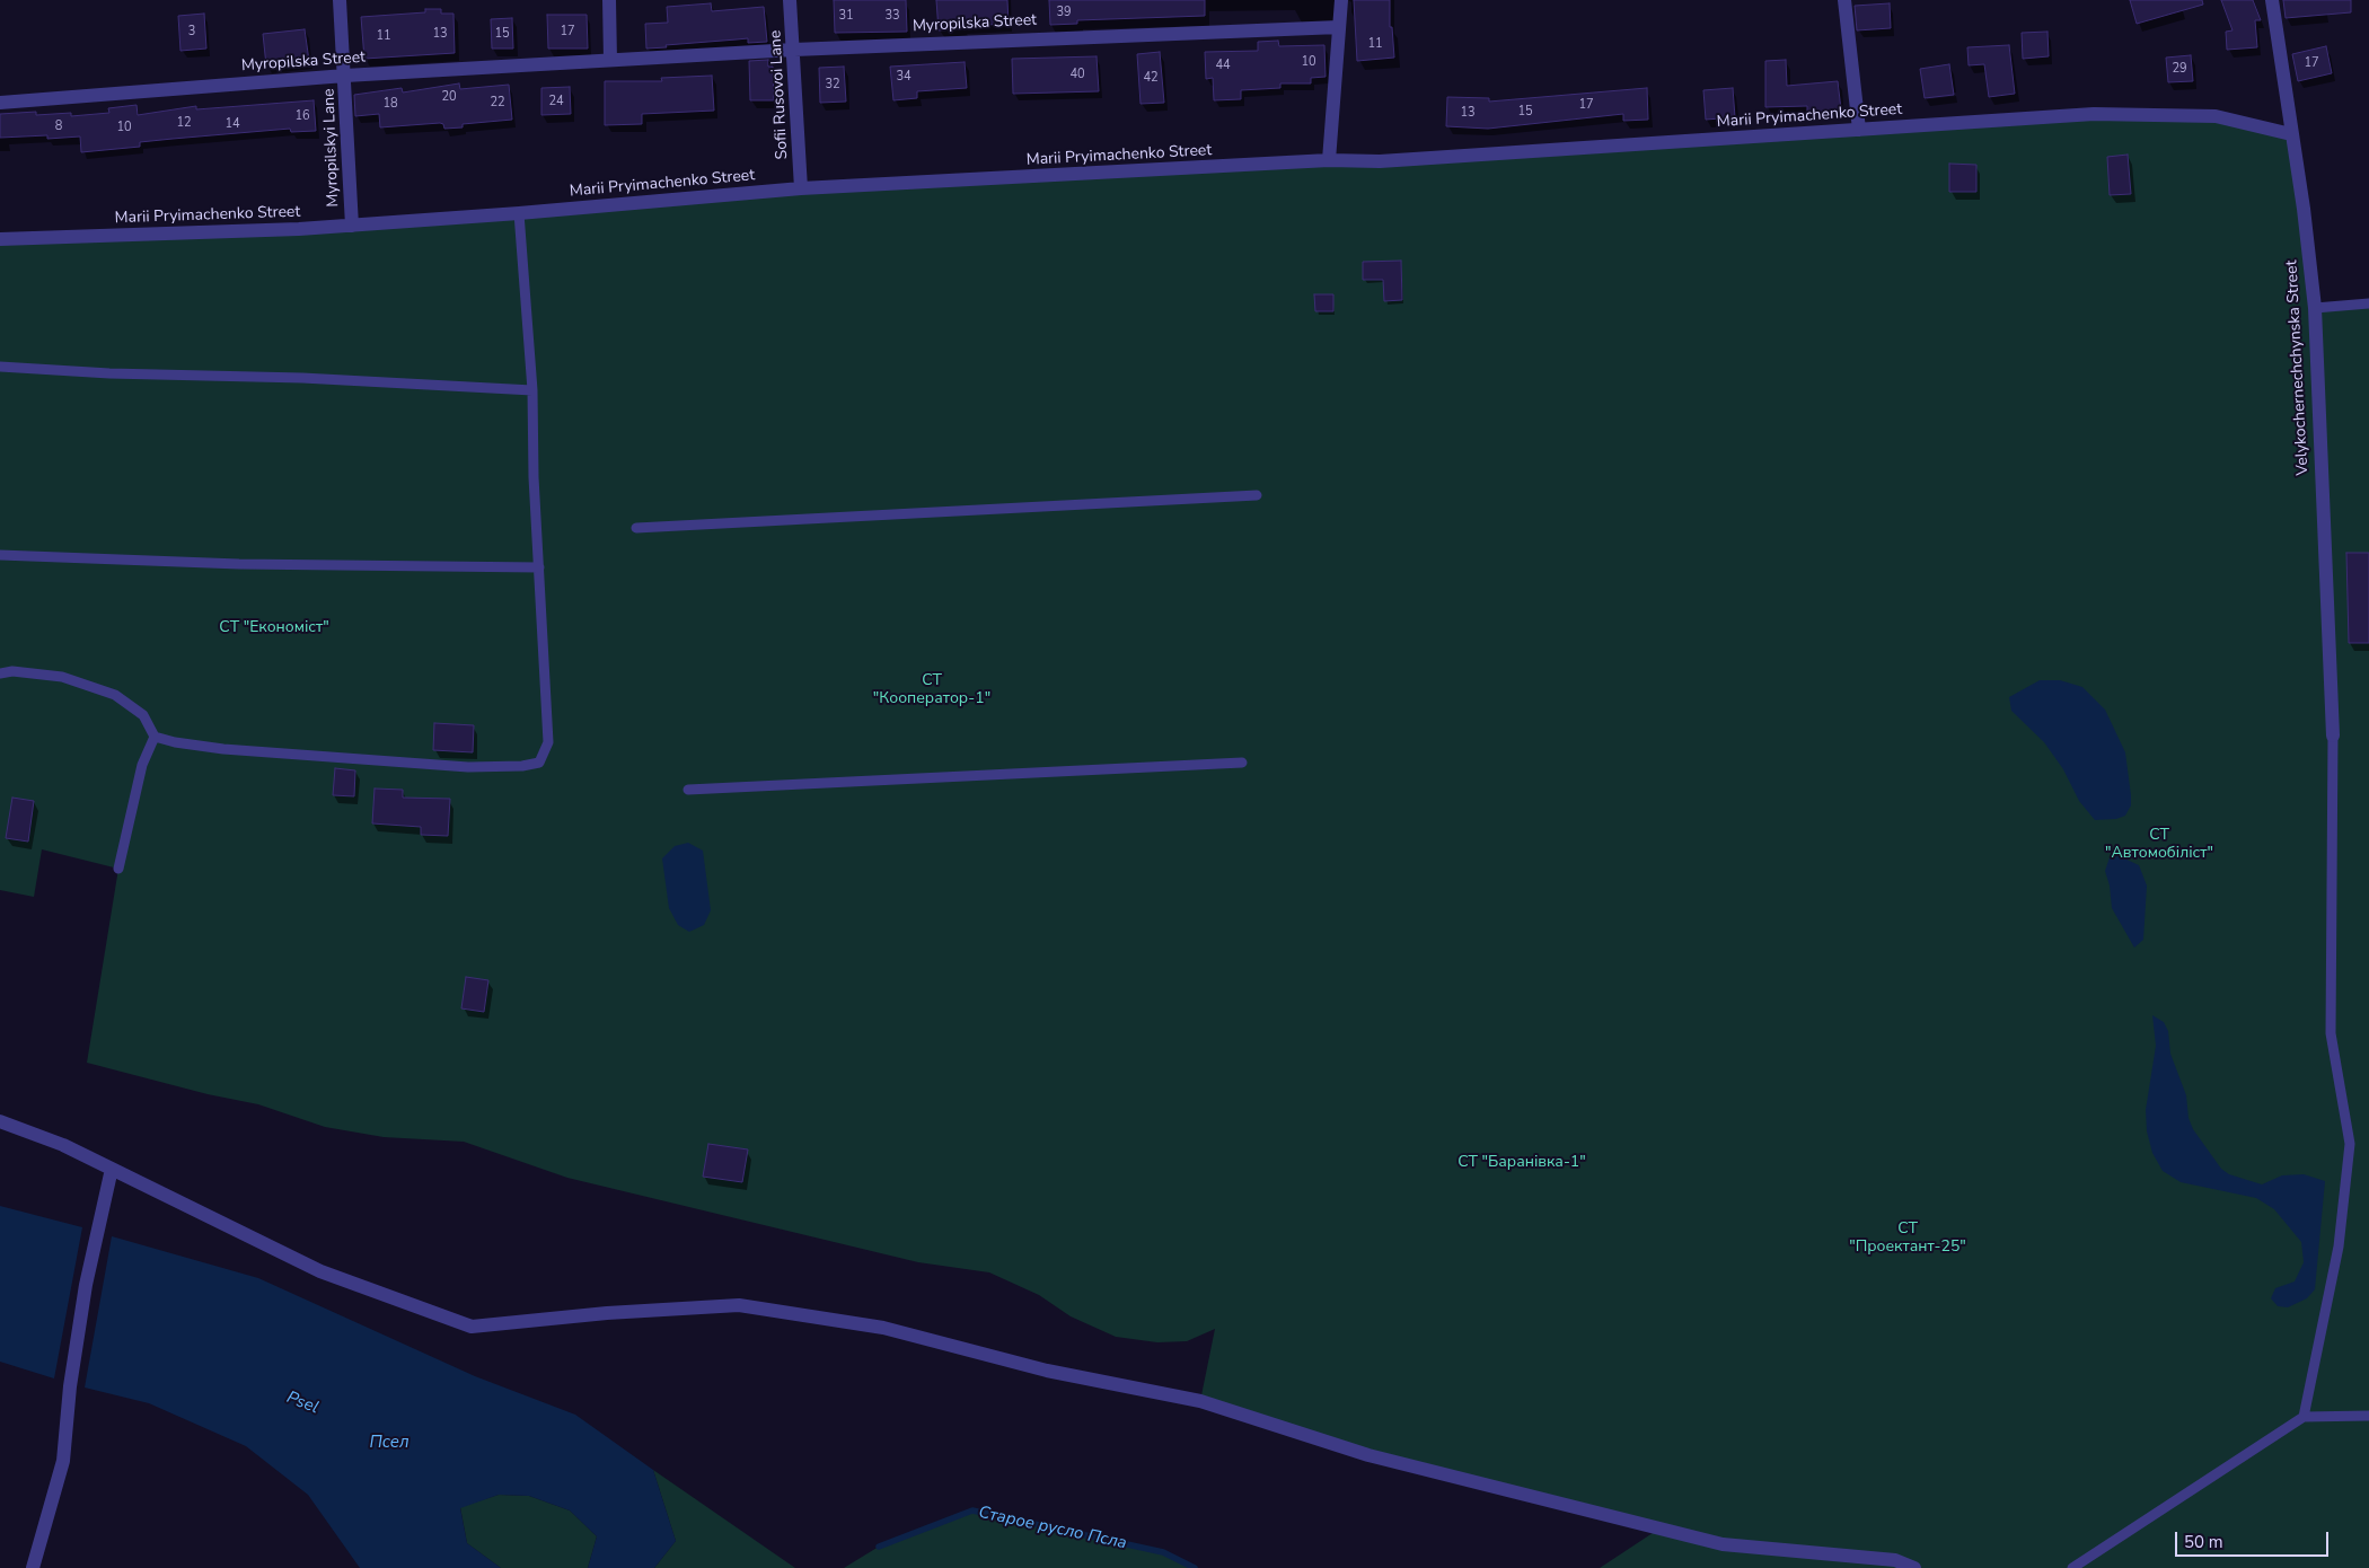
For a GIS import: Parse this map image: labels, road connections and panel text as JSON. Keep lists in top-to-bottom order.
{
  "streets": {
    "street": [
      "Myropilska Street",
      "Sofii Rusovoi Lane",
      "Marii Pryimachenko Street",
      "Myropilskyi Lane",
      "Velykochernechchynska Street"
    ]
  },
  "crossings": [
    ["Myropilska Street", "Sofii Rusovoi Lane"],
    ["Myropilska Street", "Myropilskyi Lane"],
    ["Sofii Rusovoi Lane", "Marii Pryimachenko Street"],
    ["Marii Pryimachenko Street", "Myropilskyi Lane"],
    ["Marii Pryimachenko Street", "Velykochernechchynska Street"]
  ],
  "water": ["Psel", "Псел", "Старое русло Псла"],
  "parks": [
    "СТ \"Економіст\"",
    "СТ \"Кооператор-1\"",
    "СТ \"Автомобіліст\"",
    "СТ \"Баранівка-1\"",
    "СТ \"Проектант-25\""
  ],
  "house_numbers": [
    "39",
    "31",
    "33",
    "3",
    "17",
    "13",
    "15",
    "11",
    "11",
    "10",
    "17",
    "44",
    "29",
    "40",
    "34",
    "42",
    "32",
    "20",
    "24",
    "22",
    "18",
    "17",
    "15",
    "13",
    "16",
    "12",
    "14",
    "8",
    "10"
  ],
  "scale_bar": "50 m"
}
